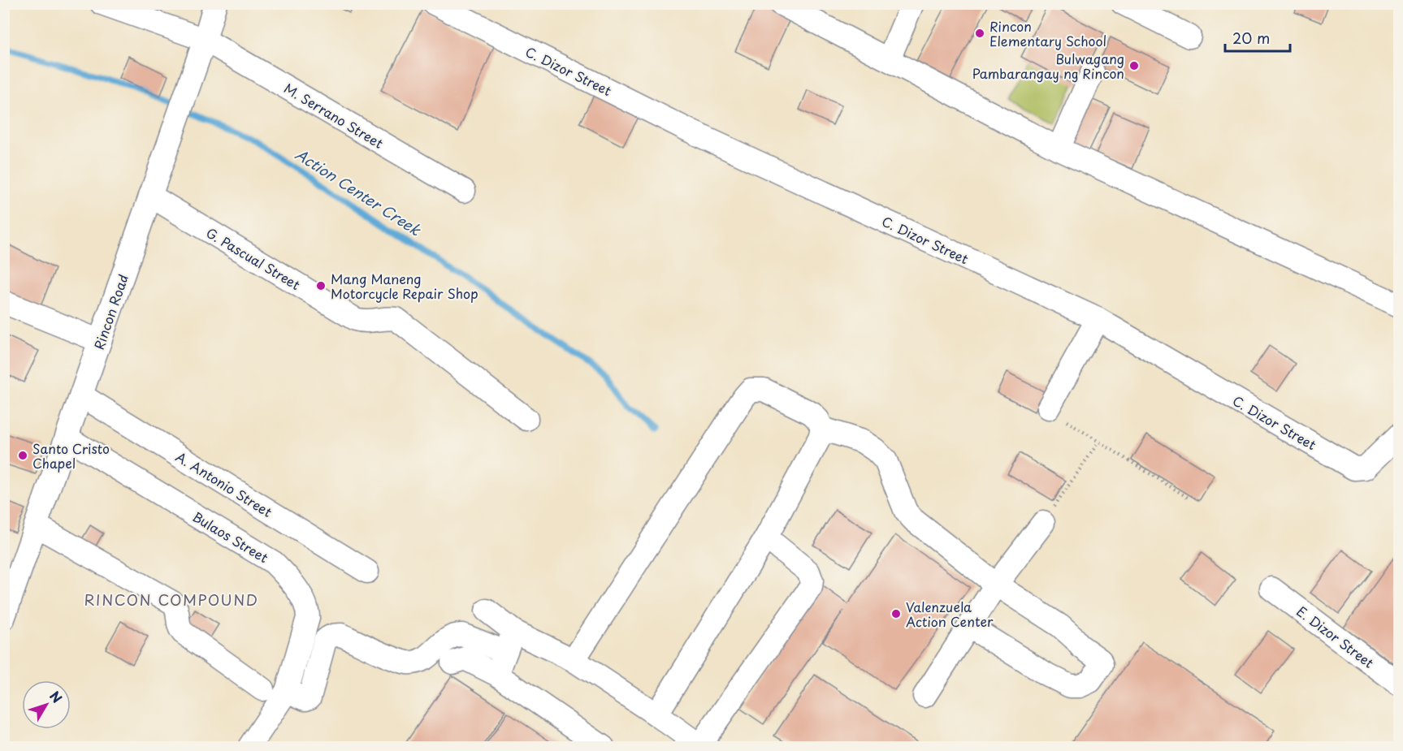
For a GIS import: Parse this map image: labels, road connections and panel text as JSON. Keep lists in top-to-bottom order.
{
  "streets": {
    "street": [
      "C. Dizor Street",
      "M. Serrano Street",
      "G. Pascual Street",
      "Rincon Road",
      "A. Antonio Street",
      "Bulaos Street",
      "E. Dizor Street"
    ]
  },
  "crossings": [
    ["M. Serrano Street", "Rincon Road"],
    ["G. Pascual Street", "Rincon Road"],
    ["Rincon Road", "A. Antonio Street"],
    ["Rincon Road", "Bulaos Street"]
  ],
  "districts": ["RINCON COMPOUND"],
  "water": ["Action Center Creek"],
  "places": [
    "Rincon Elementary School",
    "Bulwagang Pambarangay ng Rincon",
    "Mang Maneng Motorcycle Repair Shop",
    "Santo Cristo Chapel",
    "Valenzuela Action Center"
  ],
  "scale_bar": "20 m",
  "north": "top right"
}
